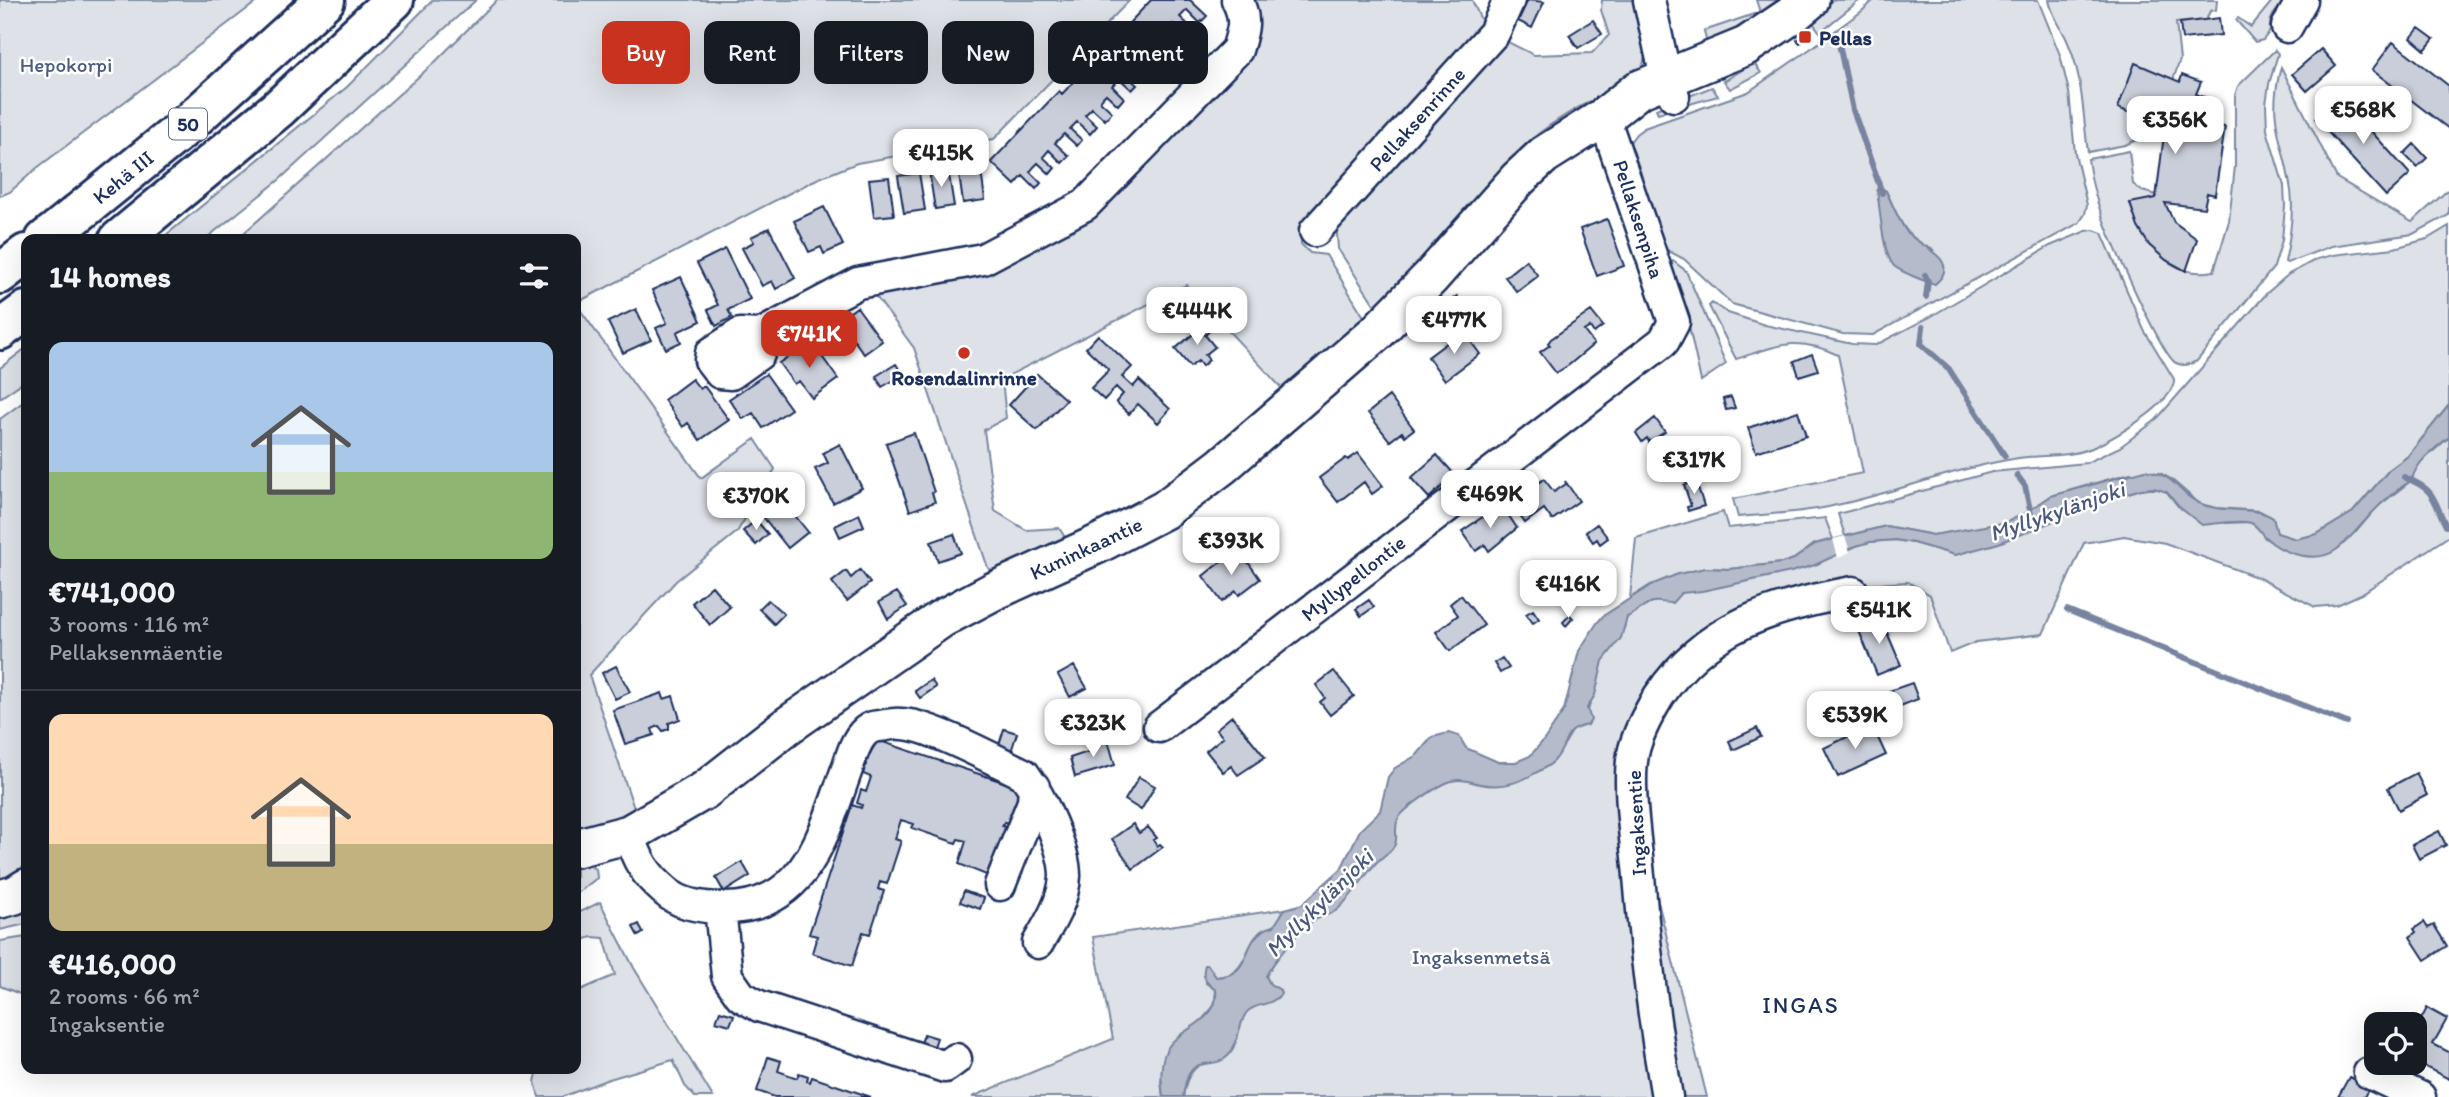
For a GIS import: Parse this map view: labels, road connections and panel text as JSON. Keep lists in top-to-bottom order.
{
  "streets": {
    "highway": ["50", "Kehä III"],
    "main road": ["Kuninkaantie"],
    "street": [
      "Pellaksenrinne",
      "Pellaksenpiha",
      "Myllypellontie",
      "Ingaksentie"
    ]
  },
  "crossings": [
    ["Pellaksenpiha", "Kuninkaantie"],
    ["Pellaksenpiha", "Myllypellontie"]
  ],
  "districts": ["INGAS"],
  "water": ["Myllykylänjoki"],
  "parks": ["Hepokorpi", "Ingaksenmetsä"],
  "places": {
    "transit": ["Pellas"],
    "other": ["Rosendalinrinne"]
  },
  "page": {
    "chip": [
      "Buy",
      "Rent",
      "Filters",
      "New",
      "Apartment"
    ],
    "price": [
      "€568K",
      "€356K",
      "€415K",
      "€444K",
      "€477K",
      "€741K",
      "€317K",
      "€469K",
      "€370K",
      "€393K",
      "€416K",
      "€541K",
      "€539K",
      "€323K"
    ],
    "heading": "14 homes",
    "list": [
      {
        "name": "€741,000",
        "note": "3 rooms · 116 m² · Pellaksenmäentie"
      },
      {
        "name": "€416,000",
        "note": "2 rooms · 66 m² · Ingaksentie"
      }
    ]
  }
}
